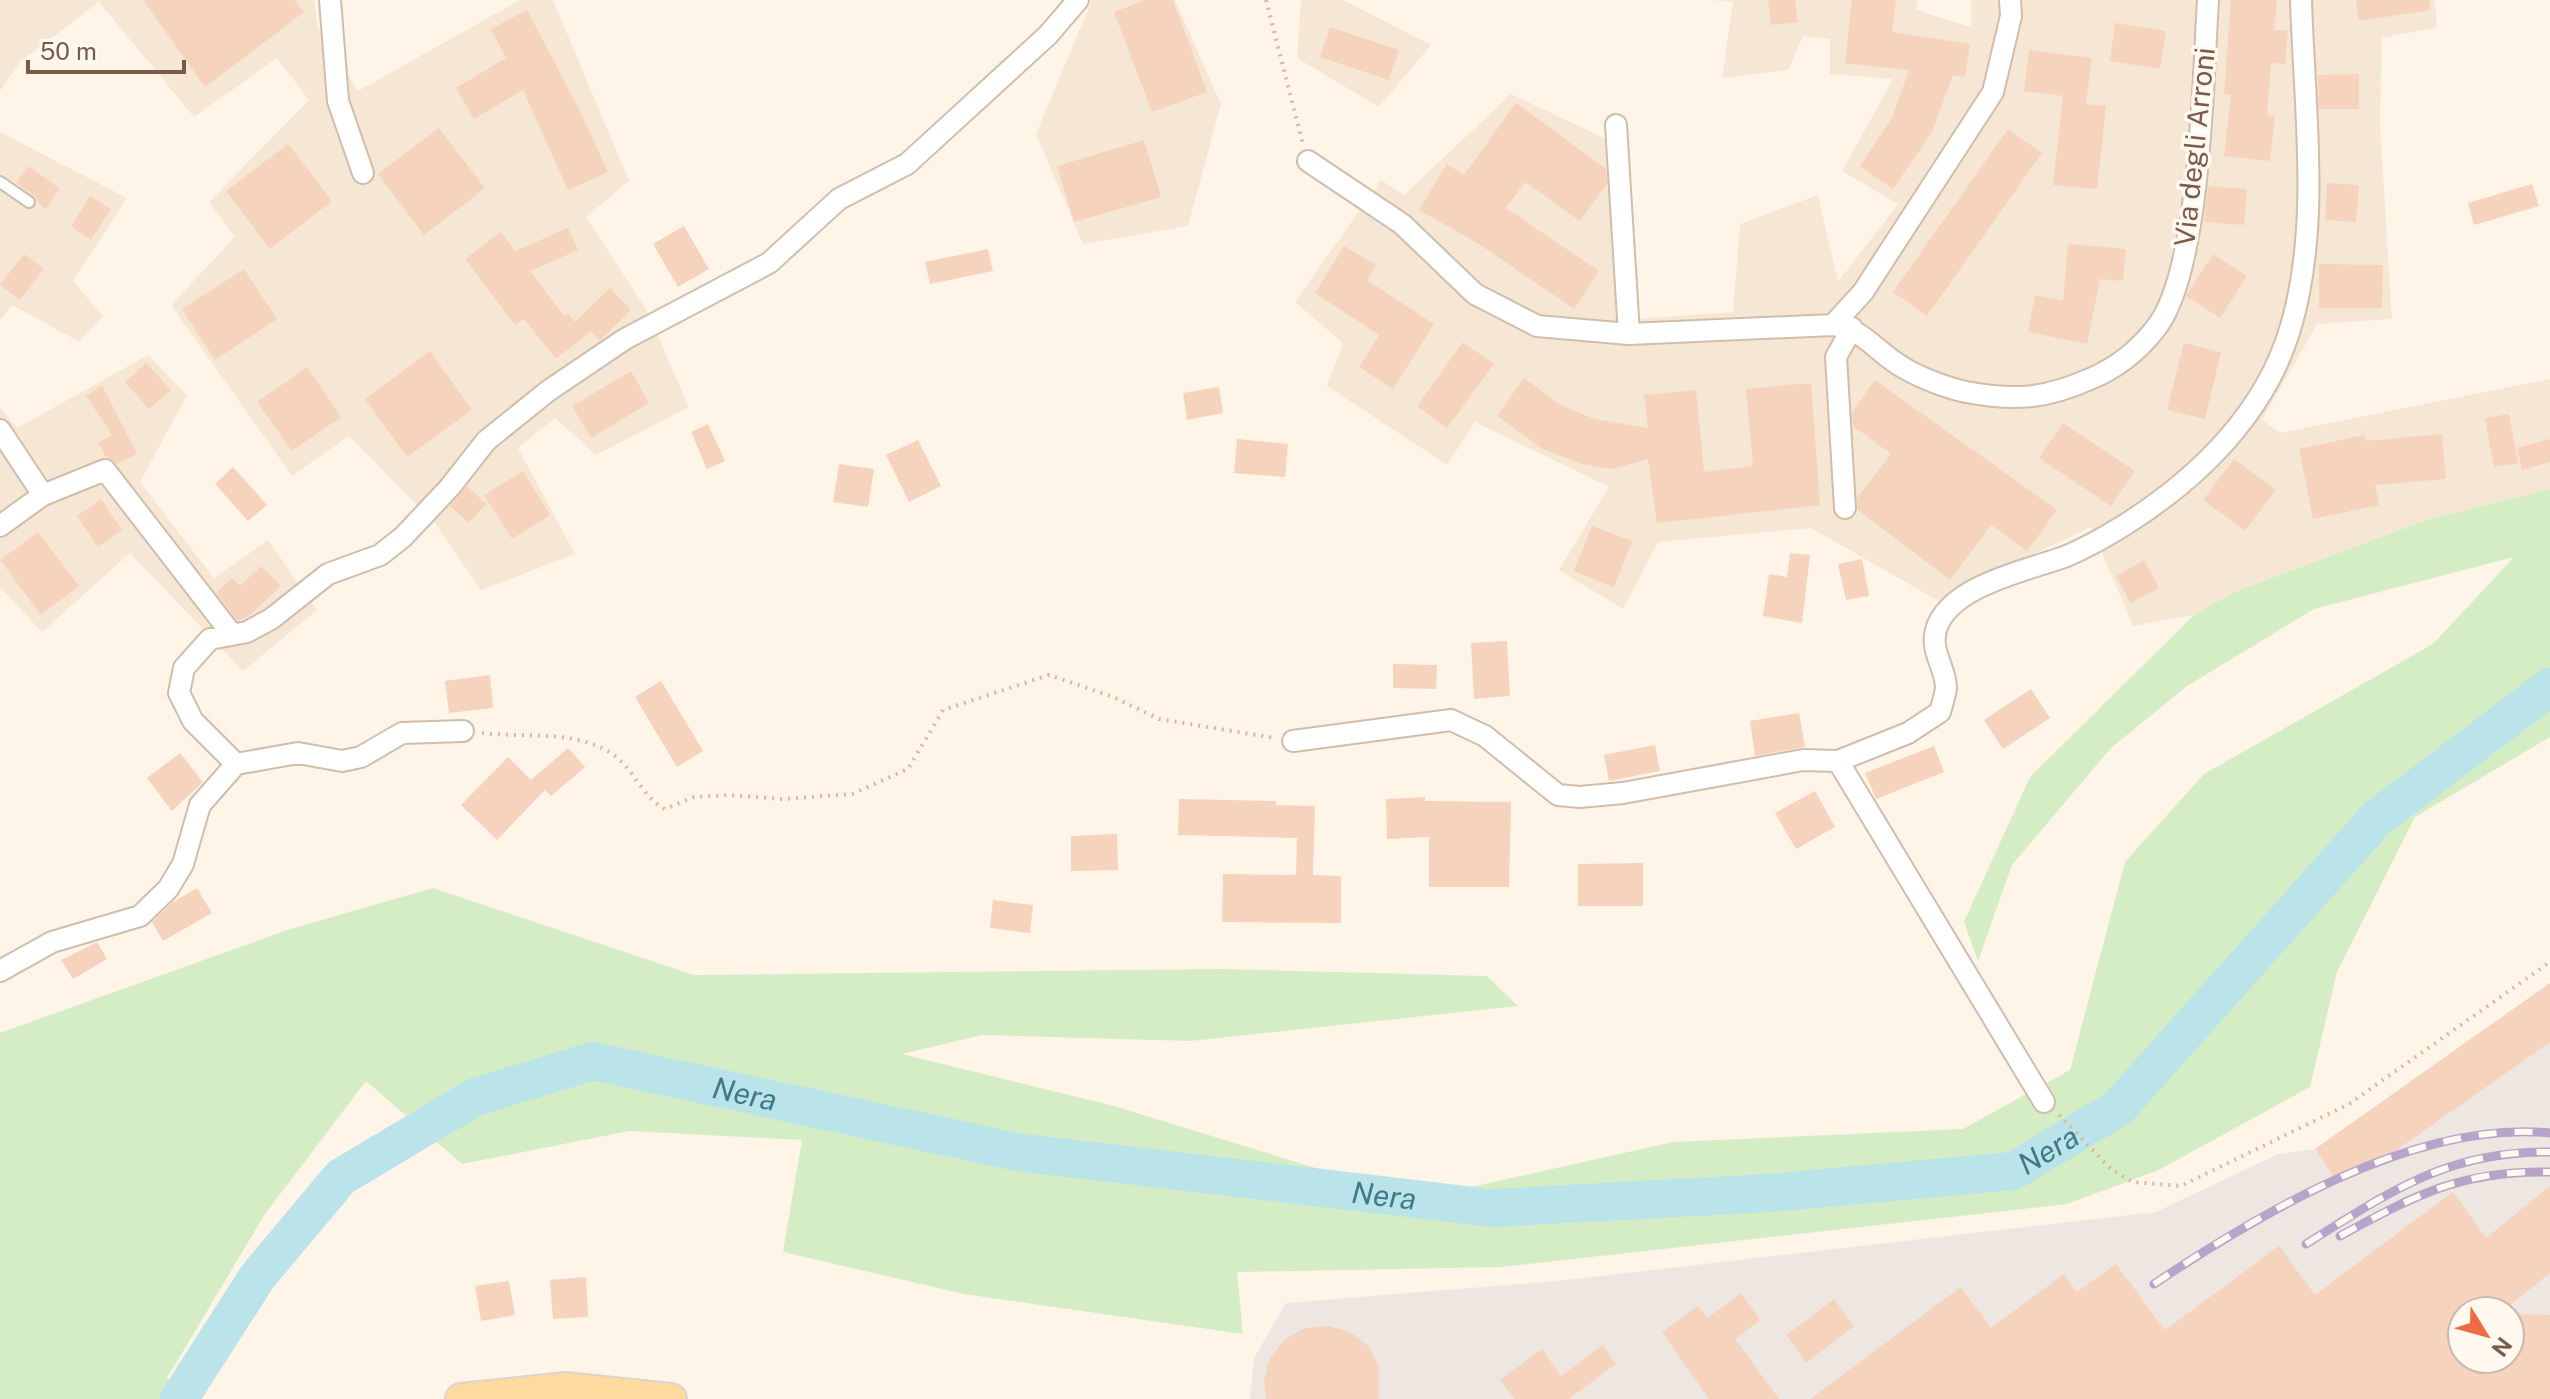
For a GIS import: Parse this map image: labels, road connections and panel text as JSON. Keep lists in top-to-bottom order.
{
  "streets": {
    "street": ["Via degli Arroni"]
  },
  "water": ["Nera"],
  "scale_bar": "50 m",
  "north": "bottom right"
}
